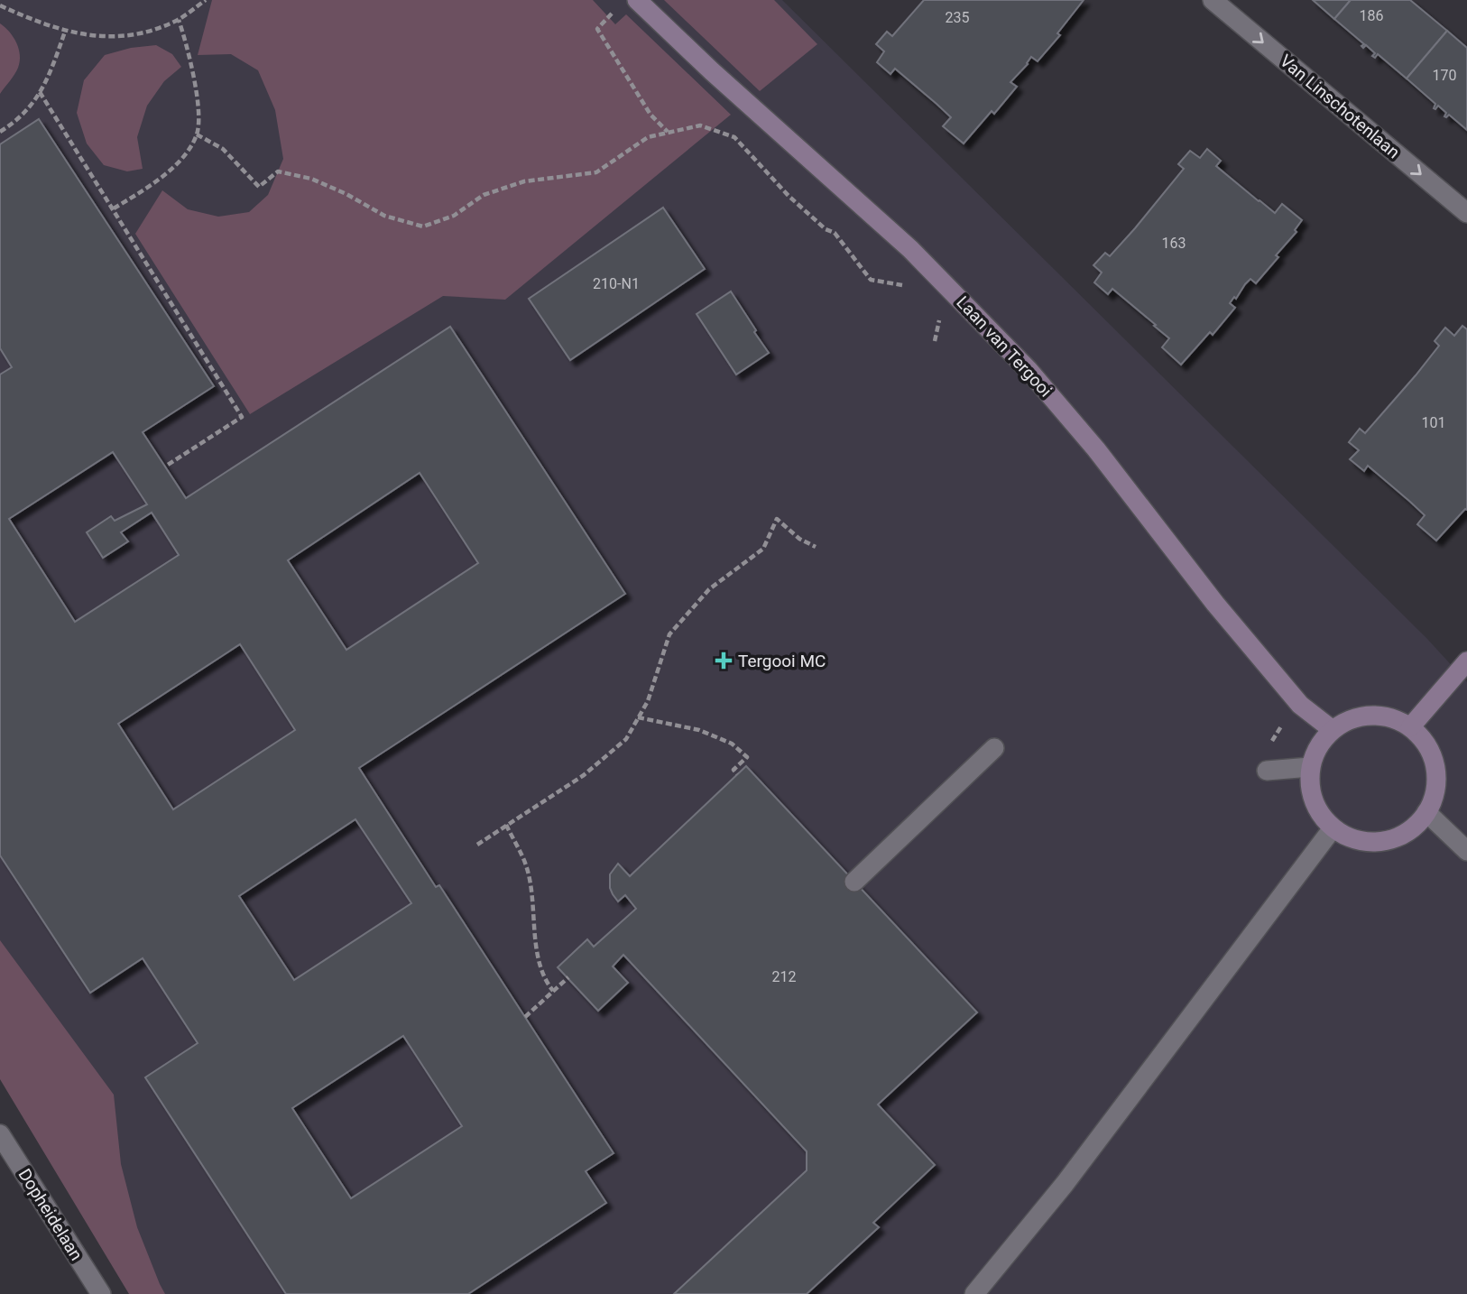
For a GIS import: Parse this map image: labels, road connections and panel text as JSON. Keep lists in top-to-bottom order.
{
  "streets": {
    "street": ["Van Linschotenlaan", "Laan van Tergooi", "Dopheidelaan"]
  },
  "one_way": ["Van Linschotenlaan"],
  "places": {
    "health": ["Tergooi MC"]
  },
  "house_numbers": [
    "186",
    "235",
    "170",
    "163",
    "210-N1",
    "101",
    "212"
  ]
}
